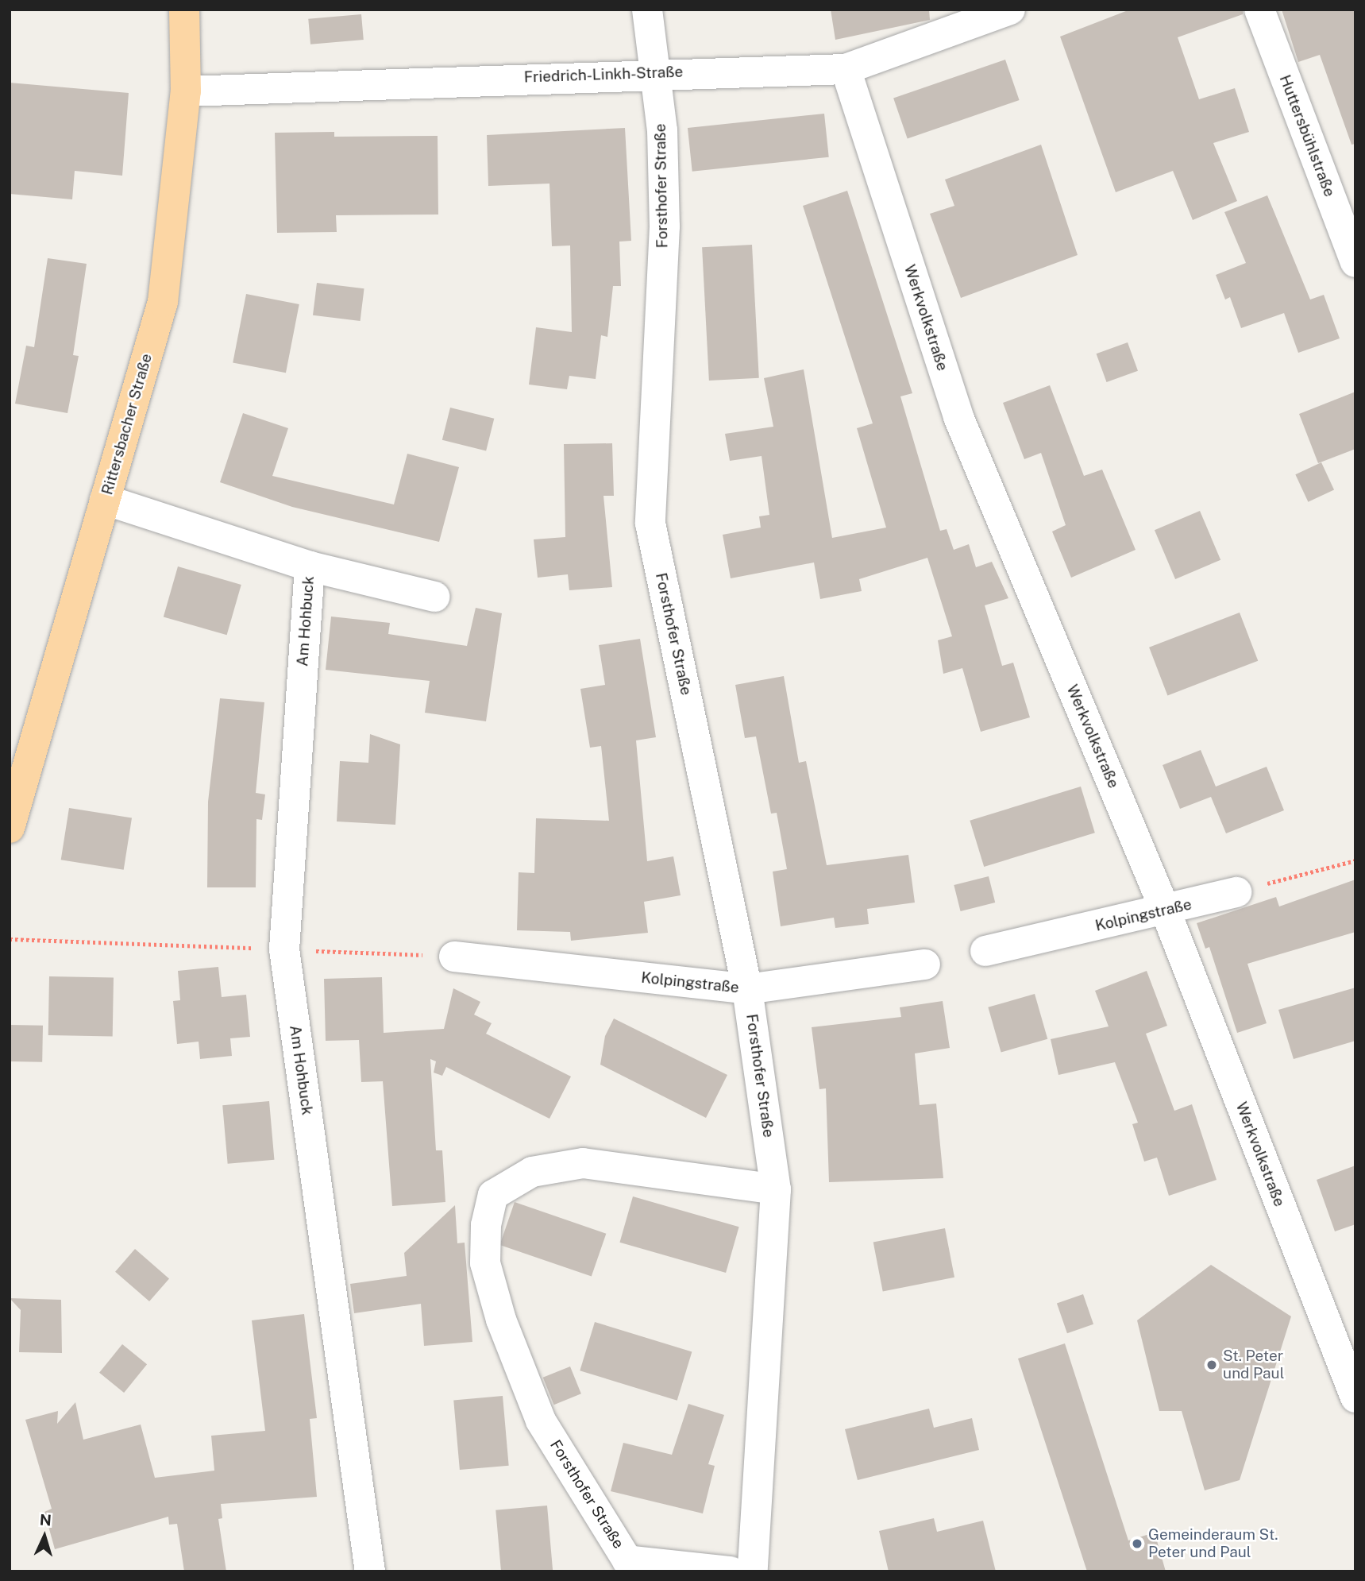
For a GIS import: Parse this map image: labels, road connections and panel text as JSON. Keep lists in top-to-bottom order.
{
  "streets": {
    "main road": ["Rittersbacher Straße"],
    "street": [
      "Friedrich-Linkh-Straße",
      "Huttersbühlstraße",
      "Forsthofer Straße",
      "Werkvolkstraße",
      "Am Hohbuck",
      "Kolpingstraße"
    ]
  },
  "crossings": [
    ["Friedrich-Linkh-Straße", "Forsthofer Straße"],
    ["Friedrich-Linkh-Straße", "Werkvolkstraße"],
    ["Friedrich-Linkh-Straße", "Rittersbacher Straße"],
    ["Forsthofer Straße", "Kolpingstraße"],
    ["Werkvolkstraße", "Kolpingstraße"],
    ["Rittersbacher Straße", "Am Hohbuck"]
  ],
  "places": ["St. Peter und Paul", "Gemeinderaum St. Peter und Paul"],
  "north": "top"
}
